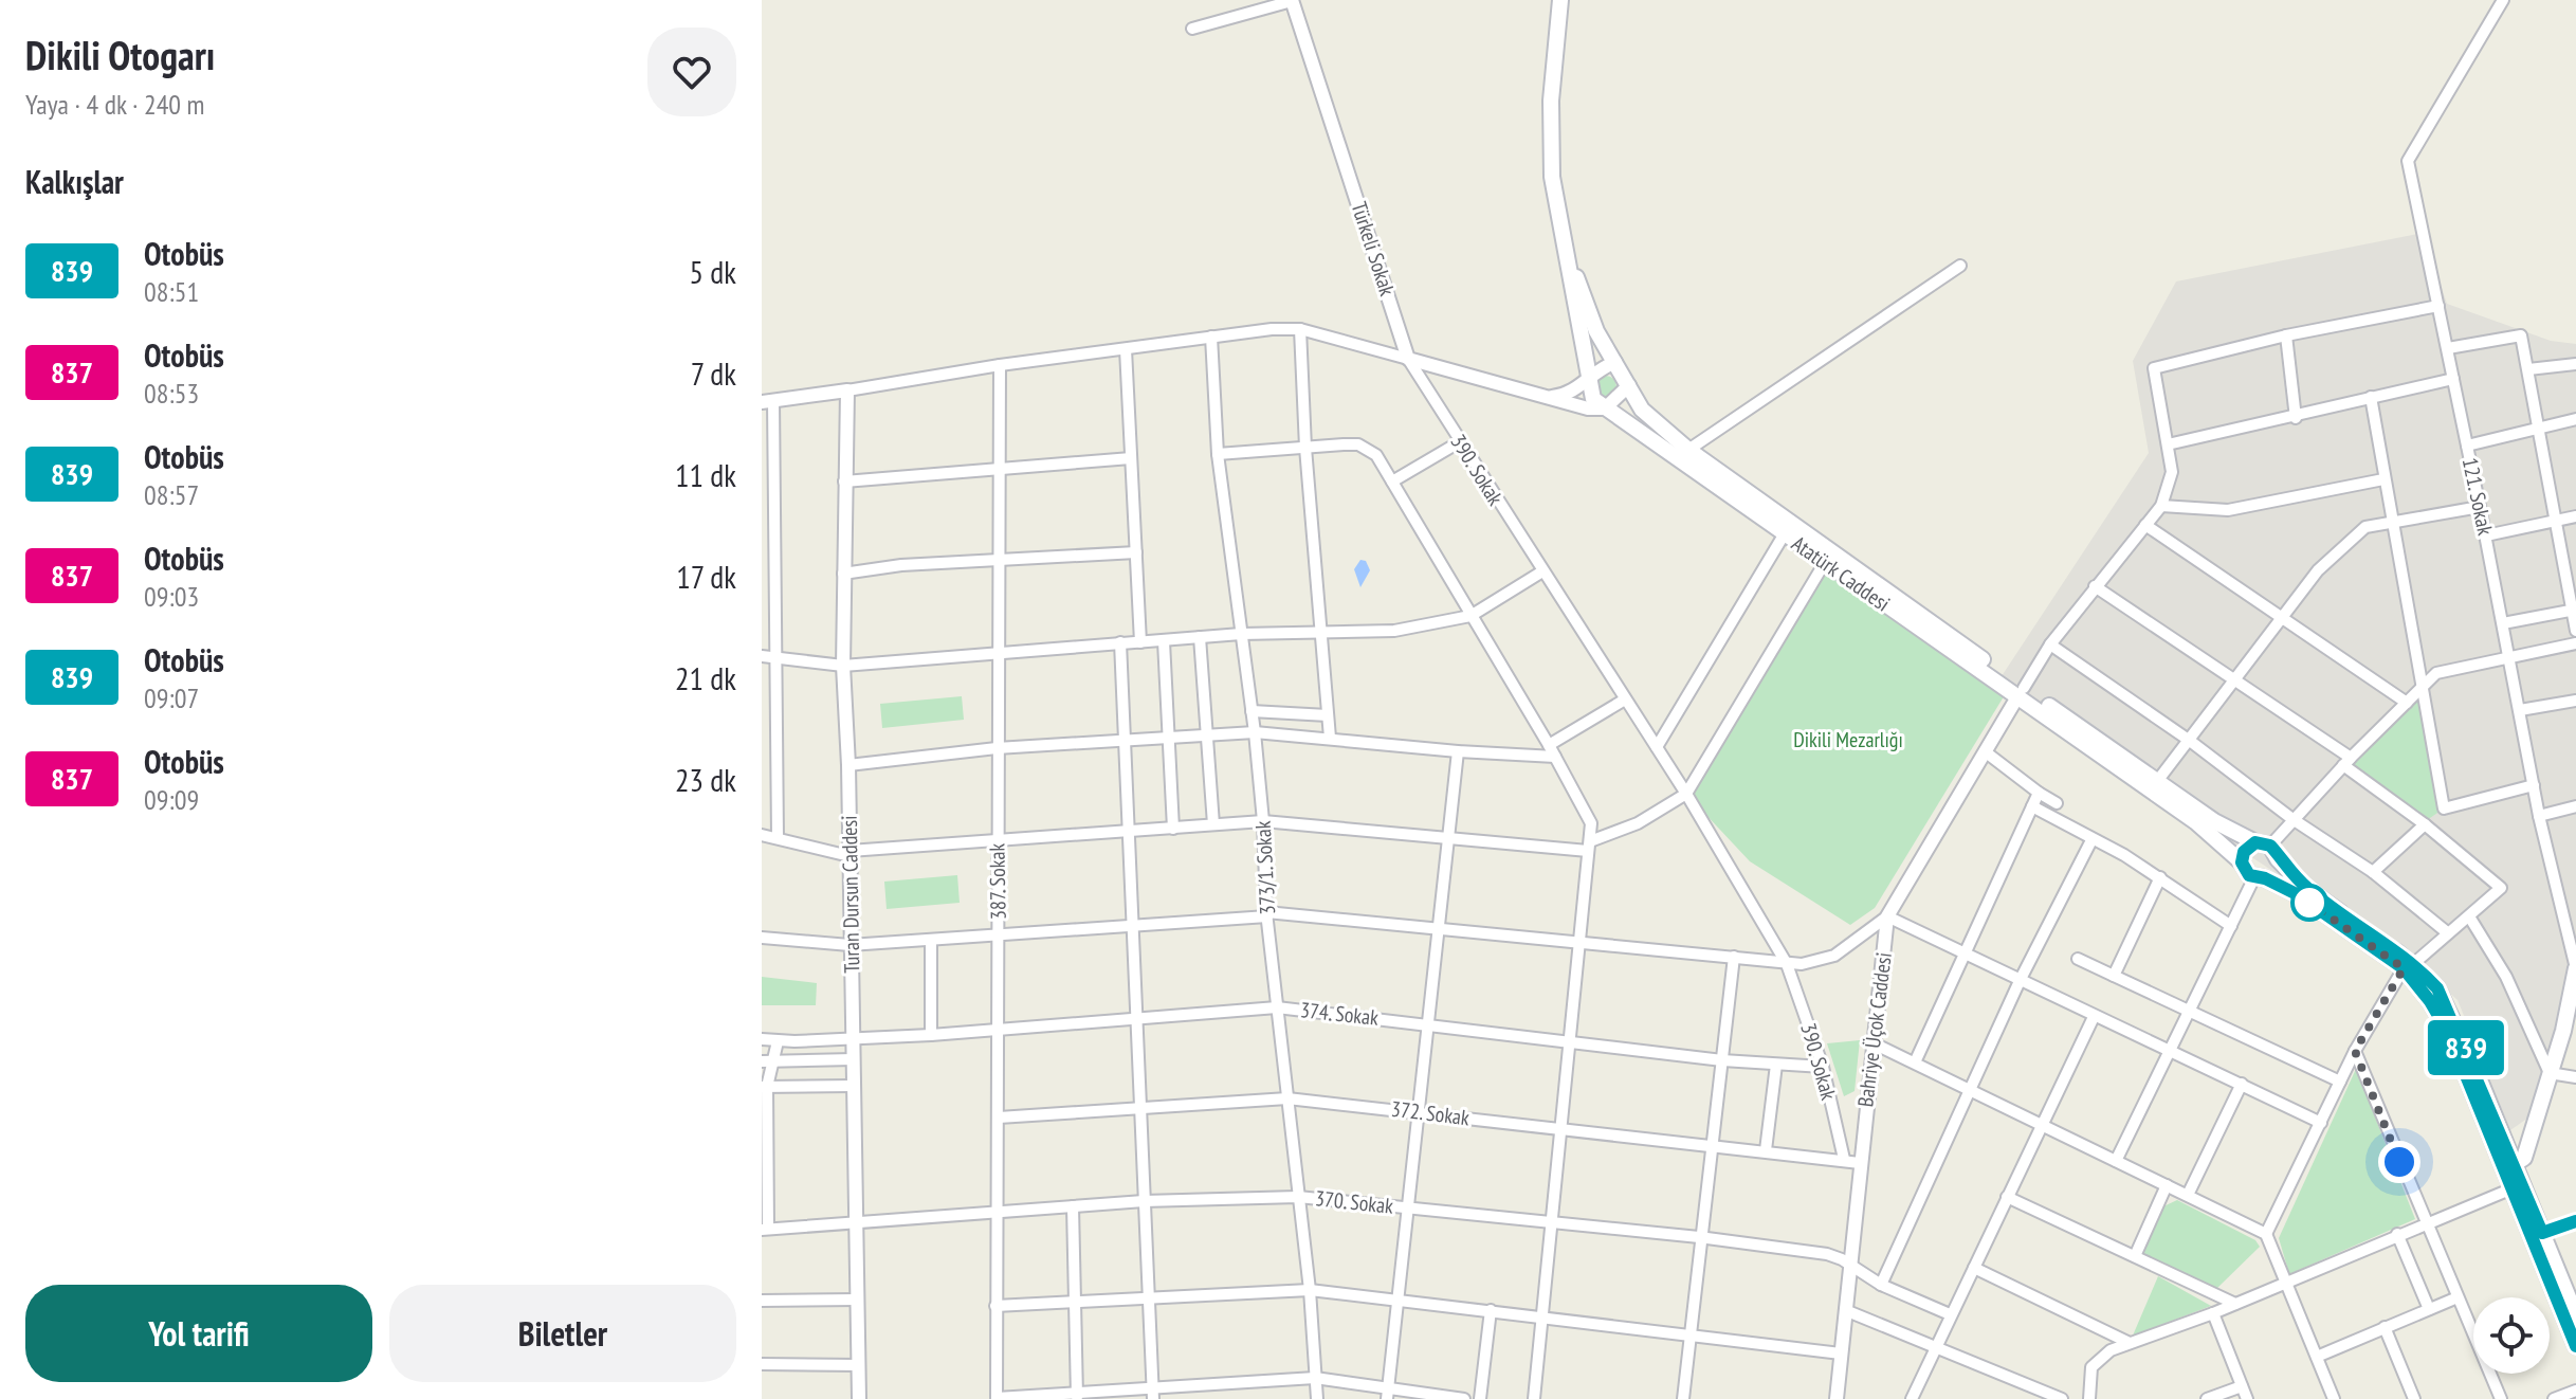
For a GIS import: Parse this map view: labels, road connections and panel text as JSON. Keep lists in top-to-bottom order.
{
  "streets": {
    "main road": ["Atatürk Caddesi"],
    "street": [
      "Türkeli Sokak",
      "390. Sokak",
      "121. Sokak",
      "373/1. Sokak",
      "387. Sokak",
      "Turan Dursun Caddesi",
      "374. Sokak",
      "Bahriye Üçok Caddesi",
      "372. Sokak",
      "370. Sokak"
    ]
  },
  "crossings": [
    ["Türkeli Sokak", "390. Sokak"],
    ["390. Sokak", "374. Sokak"],
    ["390. Sokak", "372. Sokak"],
    ["Atatürk Caddesi", "Bahriye Üçok Caddesi"],
    ["373/1. Sokak", "374. Sokak"],
    ["373/1. Sokak", "372. Sokak"],
    ["373/1. Sokak", "370. Sokak"],
    ["387. Sokak", "374. Sokak"],
    ["387. Sokak", "372. Sokak"],
    ["387. Sokak", "370. Sokak"],
    ["Turan Dursun Caddesi", "374. Sokak"],
    ["Turan Dursun Caddesi", "370. Sokak"],
    ["Bahriye Üçok Caddesi", "372. Sokak"],
    ["Bahriye Üçok Caddesi", "370. Sokak"]
  ],
  "parks": ["Dikili Mezarlığı"],
  "lines": ["bus line 839"],
  "page": {
    "heading": [
      ["Dikili Otogarı", "Yaya · 4 dk · 240 m"],
      "Kalkışlar"
    ],
    "on_map": "839",
    "list": [
      {
        "mark": "839",
        "name": "Otobüs",
        "note": "08:51",
        "value": "5 dk"
      },
      {
        "mark": "837",
        "name": "Otobüs",
        "note": "08:53",
        "value": "7 dk"
      },
      {
        "mark": "839",
        "name": "Otobüs",
        "note": "08:57",
        "value": "11 dk"
      },
      {
        "mark": "837",
        "name": "Otobüs",
        "note": "09:03",
        "value": "17 dk"
      },
      {
        "mark": "839",
        "name": "Otobüs",
        "note": "09:07",
        "value": "21 dk"
      },
      {
        "mark": "837",
        "name": "Otobüs",
        "note": "09:09",
        "value": "23 dk"
      }
    ],
    "buttons": ["Yol tarifi", "Biletler"]
  }
}
